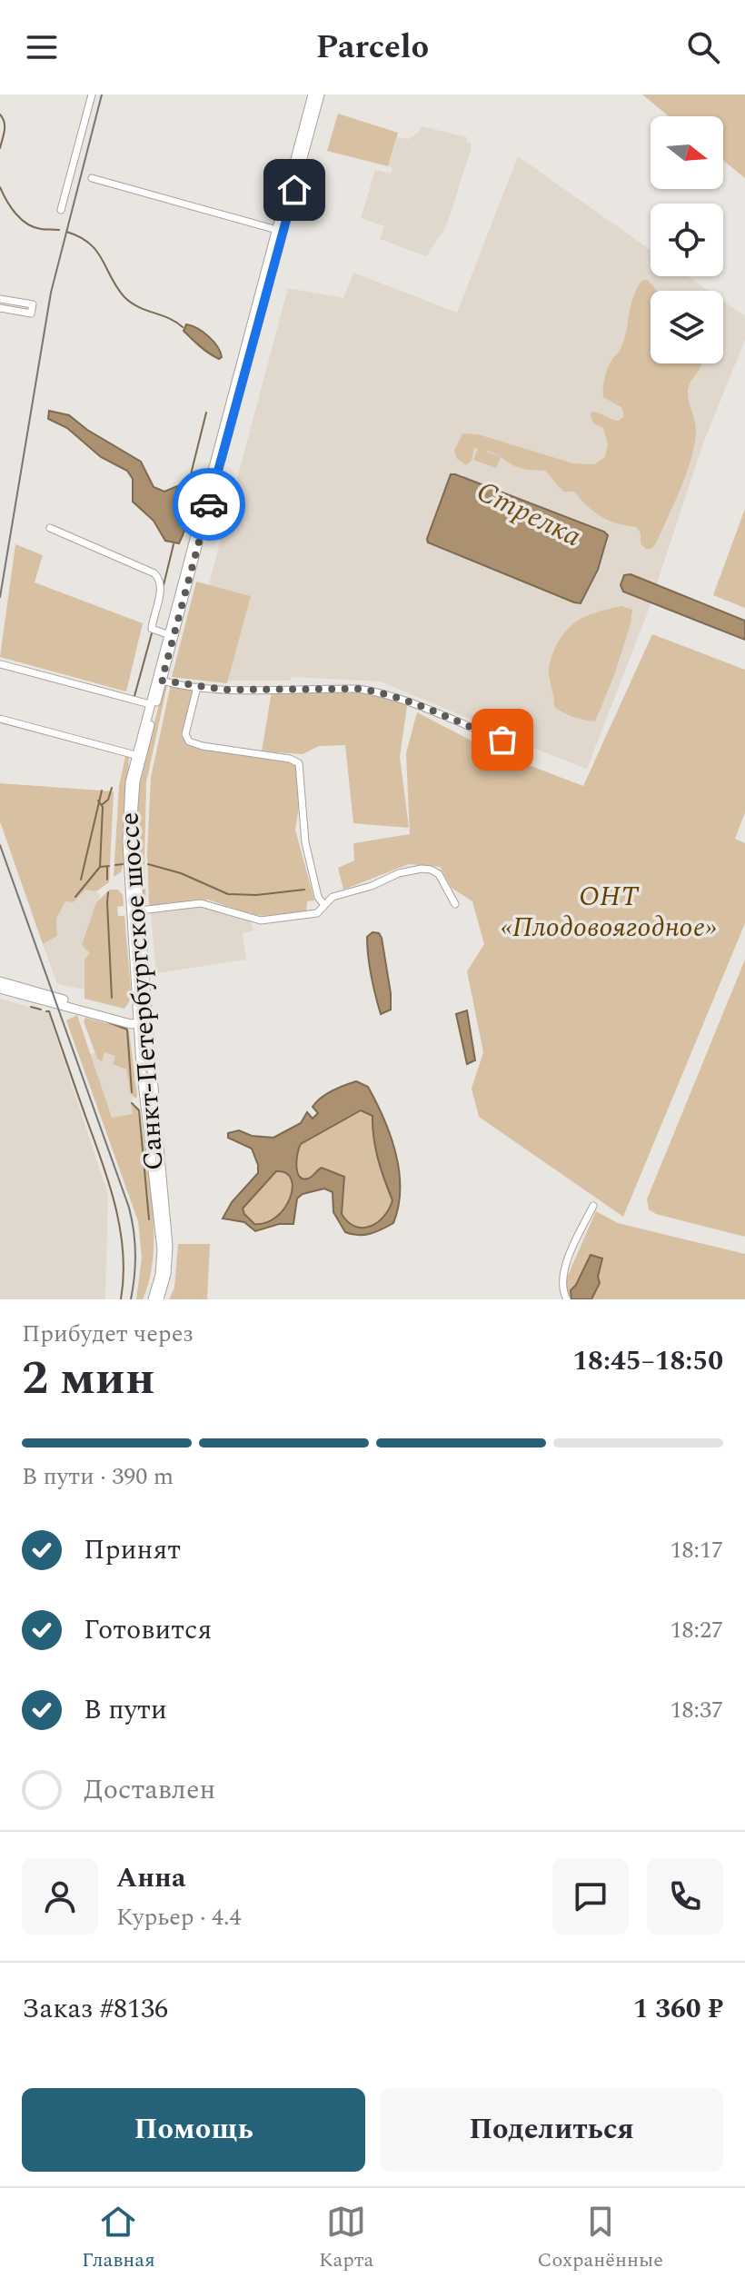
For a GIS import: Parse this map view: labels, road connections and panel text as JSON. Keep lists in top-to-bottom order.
{
  "streets": {
    "main road": ["Санкт-Петербургское шоссе"]
  },
  "water": ["Стрелка"],
  "parks": ["ОНТ «Плодовоягодное»"],
  "north": "right",
  "page": {
    "header": "Parcelo",
    "heading": ["2 мин", "Прибудет через", "18:45–18:50"],
    "panel": [
      "Анна",
      "Курьер · 4.4",
      "Заказ #8136",
      "1 360 ₽"
    ],
    "bar": "В пути · 390 m",
    "list": [
      ["Принят", "18:17"],
      ["Готовится", "18:27"],
      ["В пути", "18:37"],
      "Доставлен"
    ],
    "buttons": ["Помощь", "Поделиться"],
    "tabs": ["Главная", "Карта", "Сохранённые"]
  }
}
